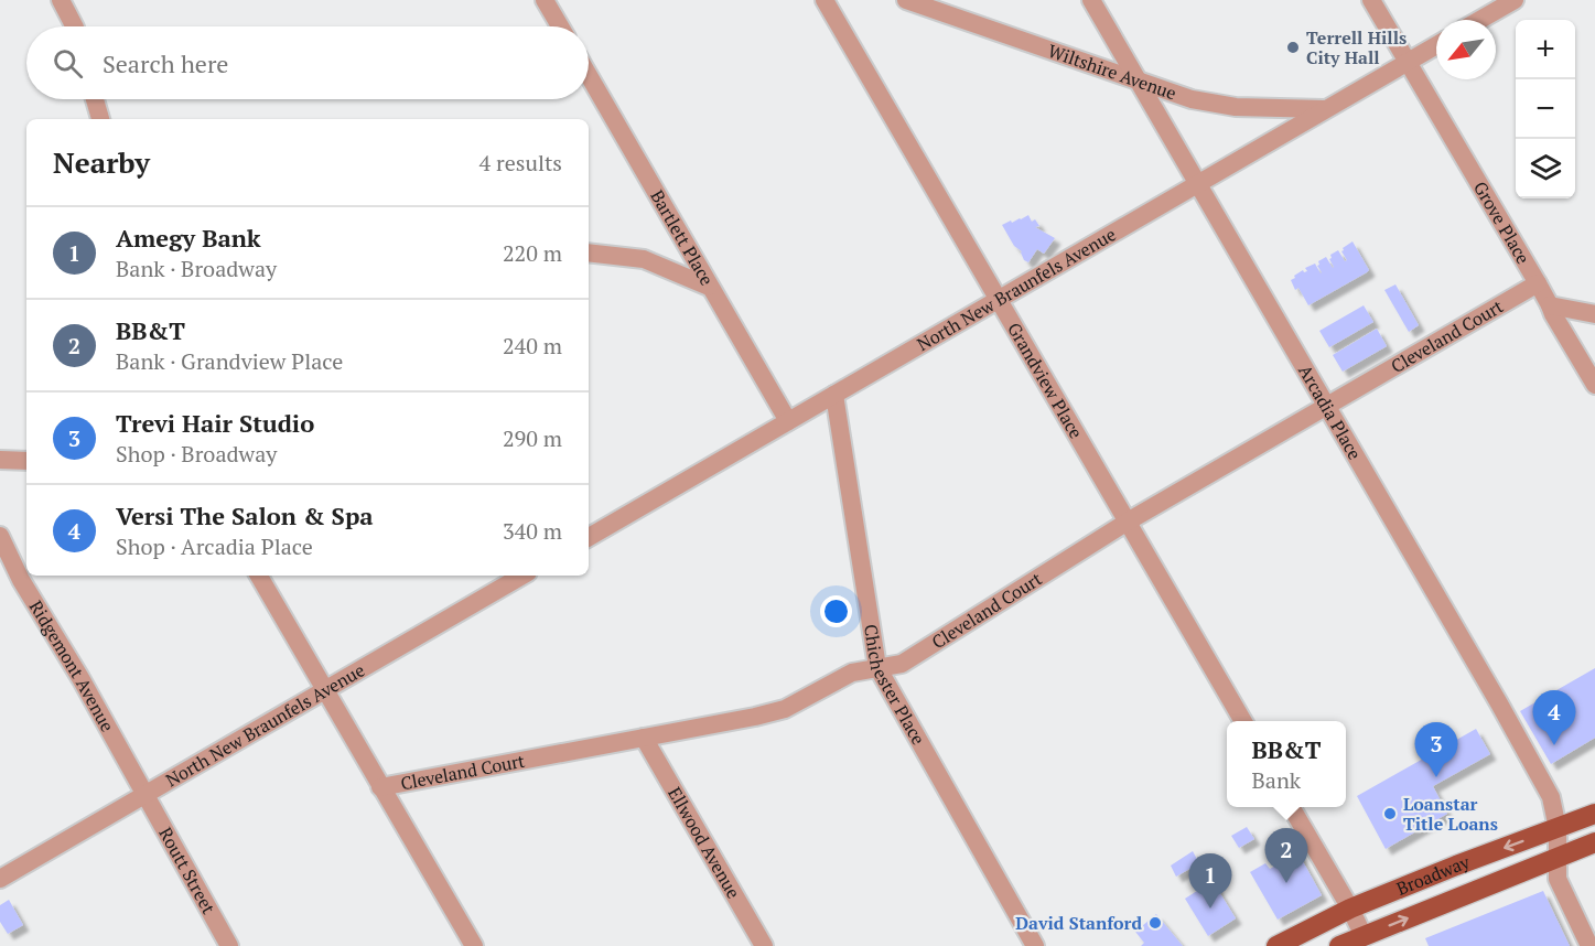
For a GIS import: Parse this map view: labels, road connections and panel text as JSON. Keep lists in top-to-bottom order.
{
  "streets": {
    "main road": ["Broadway"],
    "street": [
      "Wiltshire Avenue",
      "Grove Place",
      "Bartlett Place",
      "North New Braunfels Avenue",
      "Cleveland Court",
      "Grandview Place",
      "Arcadia Place",
      "Ridgemont Avenue",
      "Chichester Place",
      "Ellwood Avenue",
      "Routt Street"
    ]
  },
  "crossings": [
    ["Wiltshire Avenue", "North New Braunfels Avenue"],
    ["Wiltshire Avenue", "Arcadia Place"],
    ["Grove Place", "North New Braunfels Avenue"],
    ["Grove Place", "Cleveland Court"],
    ["Bartlett Place", "North New Braunfels Avenue"],
    ["North New Braunfels Avenue", "Grandview Place"],
    ["North New Braunfels Avenue", "Arcadia Place"],
    ["North New Braunfels Avenue", "Ridgemont Avenue"],
    ["North New Braunfels Avenue", "Chichester Place"],
    ["North New Braunfels Avenue", "Routt Street"],
    ["Cleveland Court", "Grandview Place"],
    ["Cleveland Court", "Arcadia Place"],
    ["Cleveland Court", "Chichester Place"],
    ["Cleveland Court", "Ellwood Avenue"],
    ["Arcadia Place", "Broadway"],
    ["Ridgemont Avenue", "Routt Street"]
  ],
  "places": ["Terrell Hills City Hall", "Loanstar Title Loans", "David Stanford"],
  "north": "bottom left",
  "page": {
    "map_buttons": ["+", "−"],
    "search": "Search here",
    "heading": ["Nearby", "4 results"],
    "list": [
      {
        "mark": "1",
        "name": "Amegy Bank",
        "note": "Bank · Broadway",
        "value": "220 m"
      },
      {
        "mark": "2",
        "name": "BB&T",
        "note": "Bank · Grandview Place",
        "value": "240 m"
      },
      {
        "mark": "3",
        "name": "Trevi Hair Studio",
        "note": "Shop · Broadway",
        "value": "290 m"
      },
      {
        "mark": "4",
        "name": "Versi The Salon & Spa",
        "note": "Shop · Arcadia Place",
        "value": "340 m"
      }
    ],
    "pins": [
      "4",
      "3",
      "2",
      "1"
    ],
    "popup": ["BB&T", "Bank"]
  }
}
